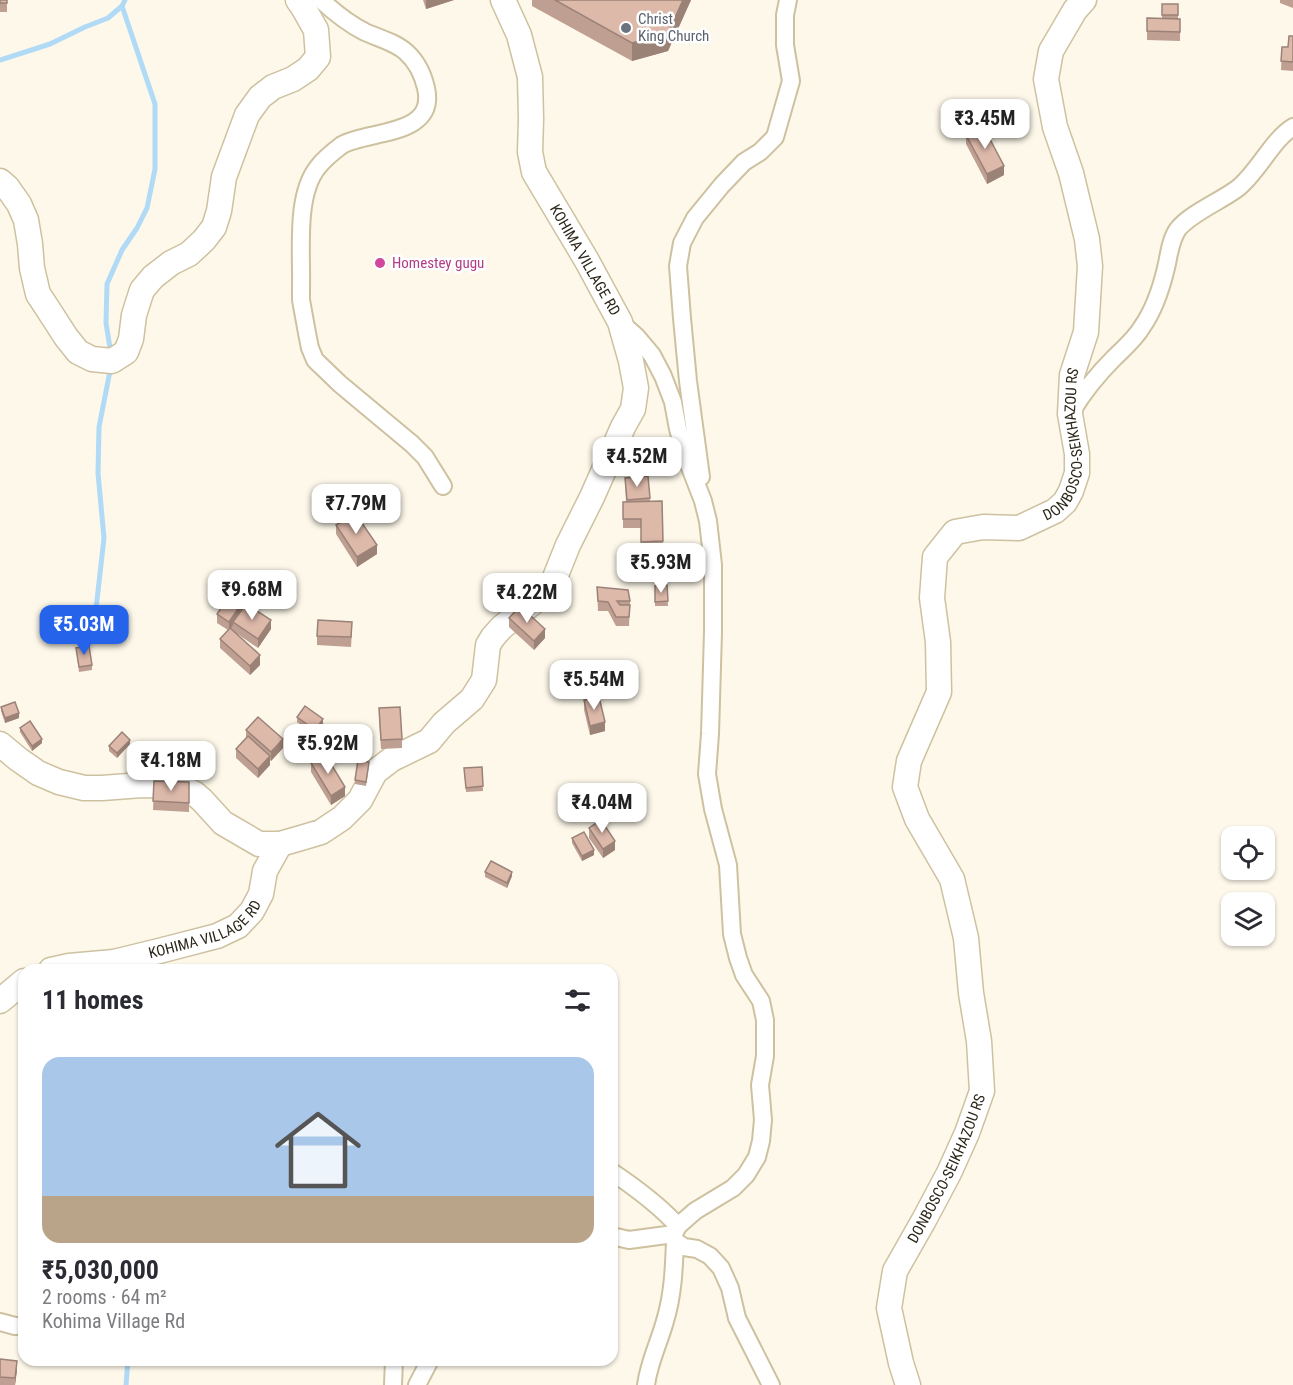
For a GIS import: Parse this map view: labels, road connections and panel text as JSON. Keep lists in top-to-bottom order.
{
  "streets": {
    "main road": ["KOHIMA VILLAGE RD", "DONBOSCO-SEIKHAZOU RS"]
  },
  "places": ["Christ King Church", "Homestey gugu"],
  "page": {
    "price": [
      "₹3.45M",
      "₹4.52M",
      "₹7.79M",
      "₹5.93M",
      "₹9.68M",
      "₹4.22M",
      "₹5.03M",
      "₹5.54M",
      "₹5.92M",
      "₹4.18M",
      "₹4.04M"
    ],
    "heading": "11 homes",
    "list": [
      {
        "name": "₹5,030,000",
        "note": "2 rooms · 64 m² · Kohima Village Rd"
      }
    ]
  }
}
